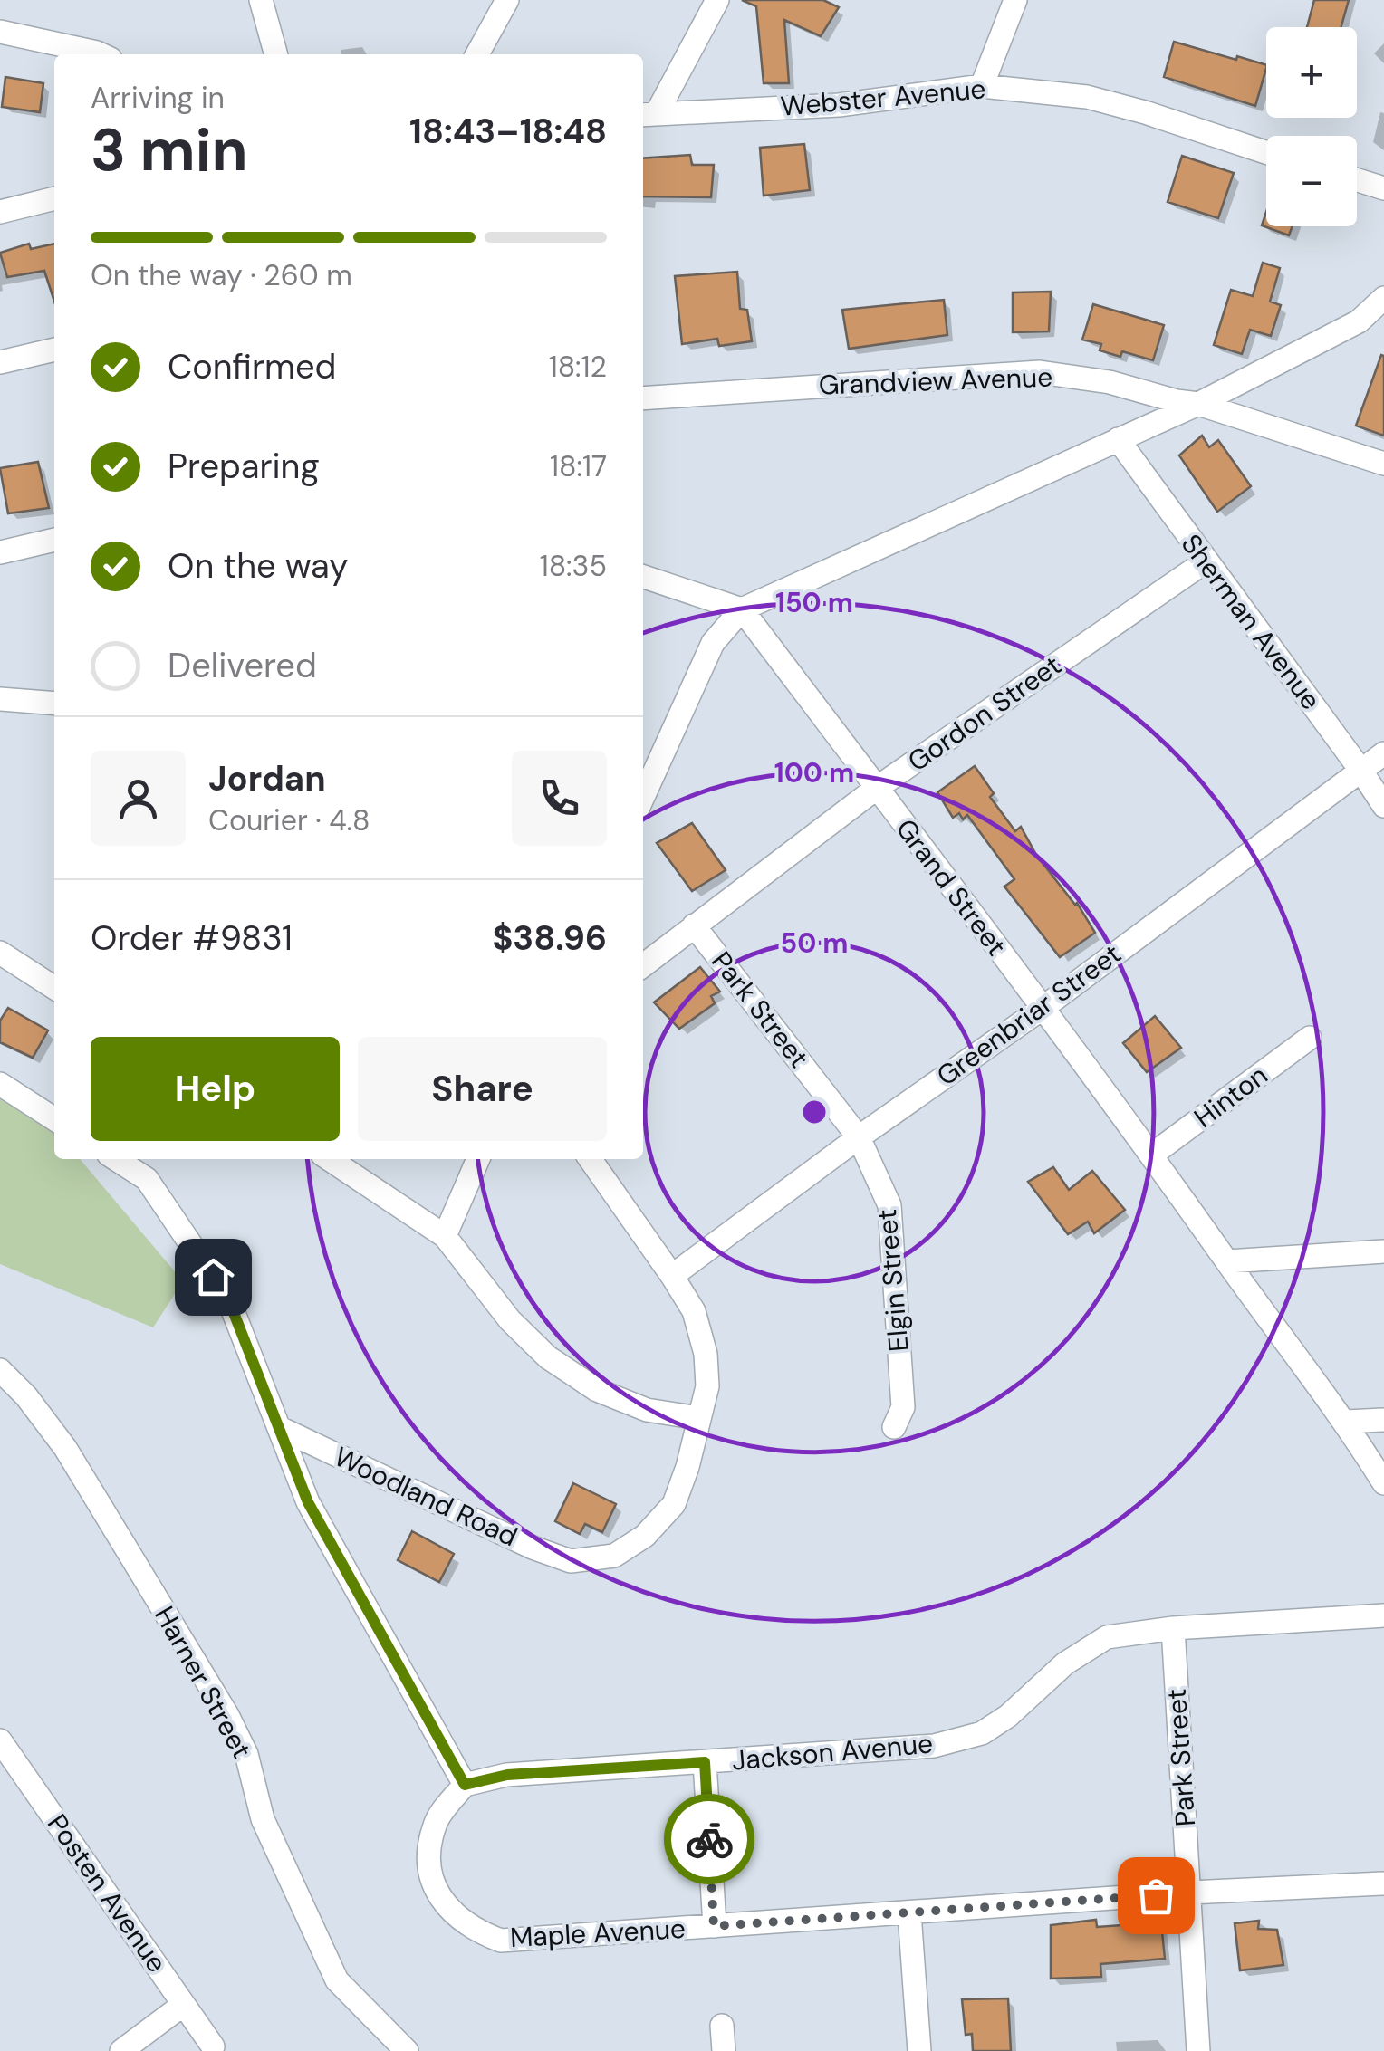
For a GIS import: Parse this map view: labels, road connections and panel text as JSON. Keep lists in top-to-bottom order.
{
  "streets": {
    "street": [
      "Webster Avenue",
      "Grandview Avenue",
      "Sherman Avenue",
      "Gordon Street",
      "Grand Street",
      "Park Street",
      "Greenbriar Street",
      "Hinton",
      "Elgin Street",
      "Woodland Road",
      "Harner Street",
      "Jackson Avenue",
      "Posten Avenue",
      "Maple Avenue"
    ]
  },
  "crossings": [
    ["Sherman Avenue", "Gordon Street"],
    ["Sherman Avenue", "Greenbriar Street"],
    ["Gordon Street", "Grand Street"],
    ["Gordon Street", "Park Street"],
    ["Grand Street", "Greenbriar Street"],
    ["Grand Street", "Hinton"],
    ["Park Street", "Greenbriar Street"],
    ["Park Street", "Elgin Street"],
    ["Park Street", "Jackson Avenue"],
    ["Park Street", "Maple Avenue"],
    ["Greenbriar Street", "Elgin Street"],
    ["Jackson Avenue", "Maple Avenue"]
  ],
  "page": {
    "map_buttons": ["+", "−"],
    "heading": ["3 min", "Arriving in", "18:43–18:48"],
    "panel": [
      "Jordan",
      "Courier · 4.8",
      "Order #9831",
      "$38.96"
    ],
    "bar": "On the way · 260 m",
    "list": [
      ["Confirmed", "18:12"],
      ["Preparing", "18:17"],
      ["On the way", "18:35"],
      "Delivered"
    ],
    "buttons": ["Help", "Share"]
  },
  "rings": ["150 m", "100 m", "50 m"]
}
